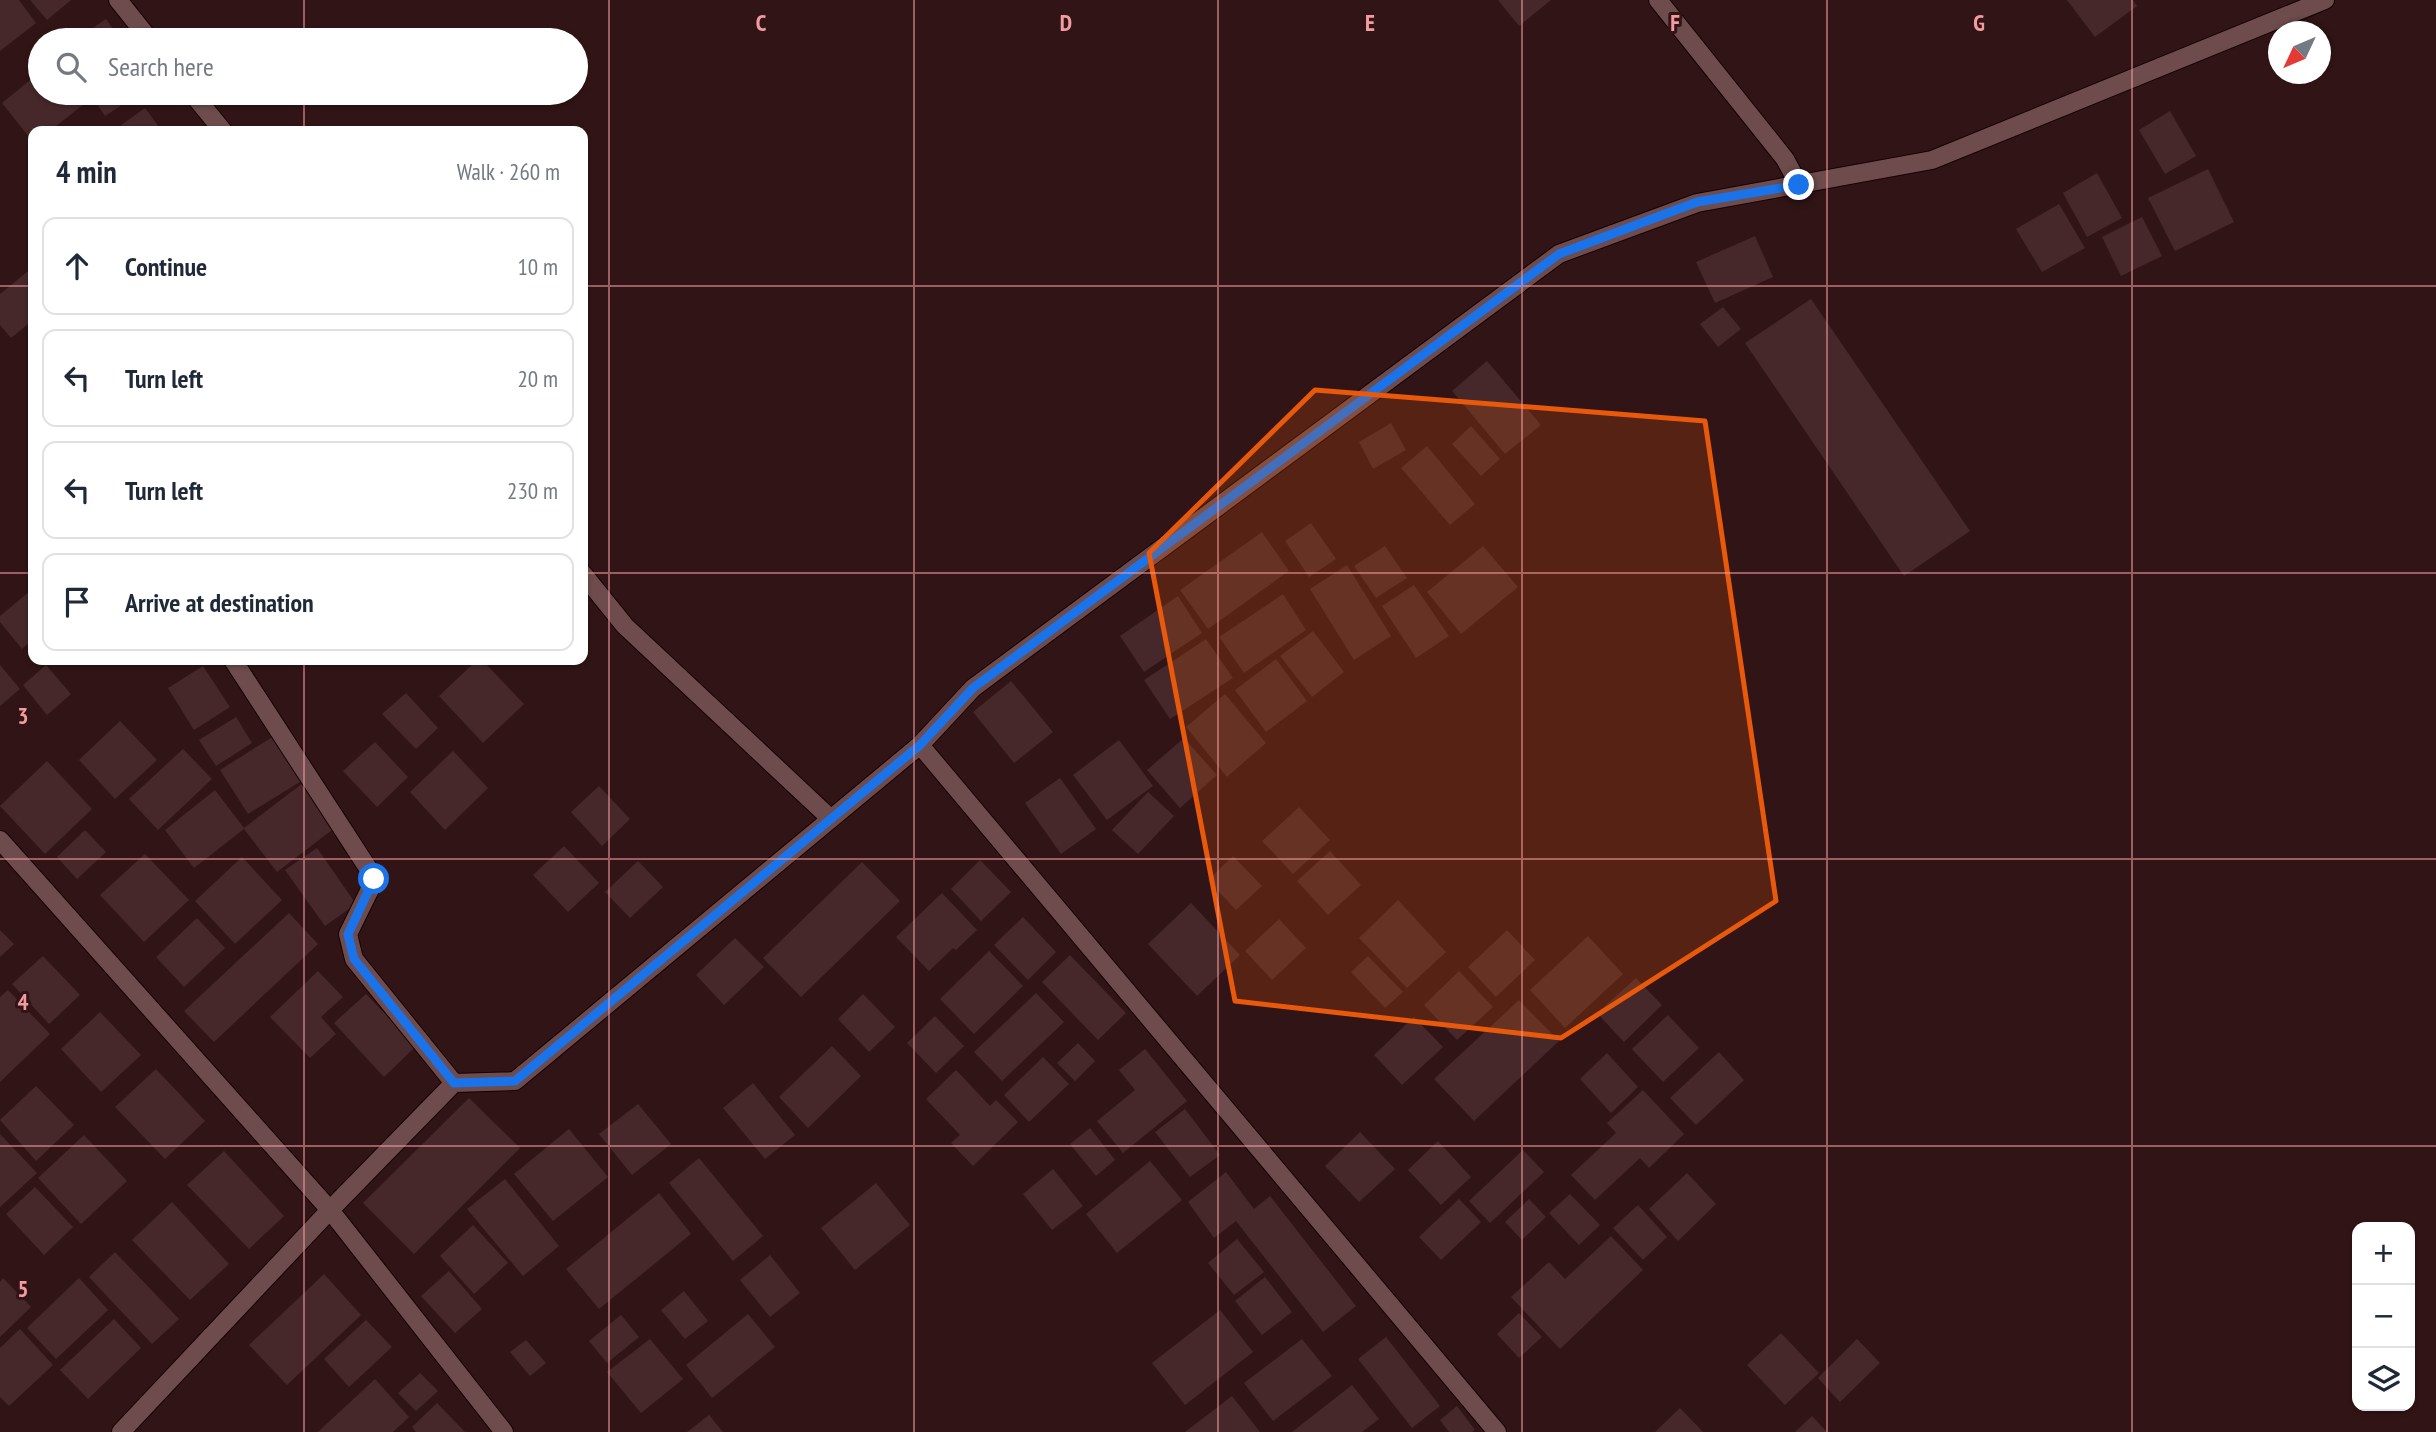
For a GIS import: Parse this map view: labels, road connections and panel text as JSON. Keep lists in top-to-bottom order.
{
  "north": "bottom left",
  "page": {
    "search": "Search here",
    "heading": ["4 min", "Walk · 260 m"],
    "list": [
      ["Continue", "10 m"],
      ["Turn left", "20 m"],
      ["Turn left", "230 m"],
      "Arrive at destination"
    ],
    "map_buttons": ["+", "−"]
  },
  "grid": {
    "columns": [
      "C",
      "D",
      "E",
      "F",
      "G"
    ],
    "rows": ["3", "4", "5"]
  }
}
